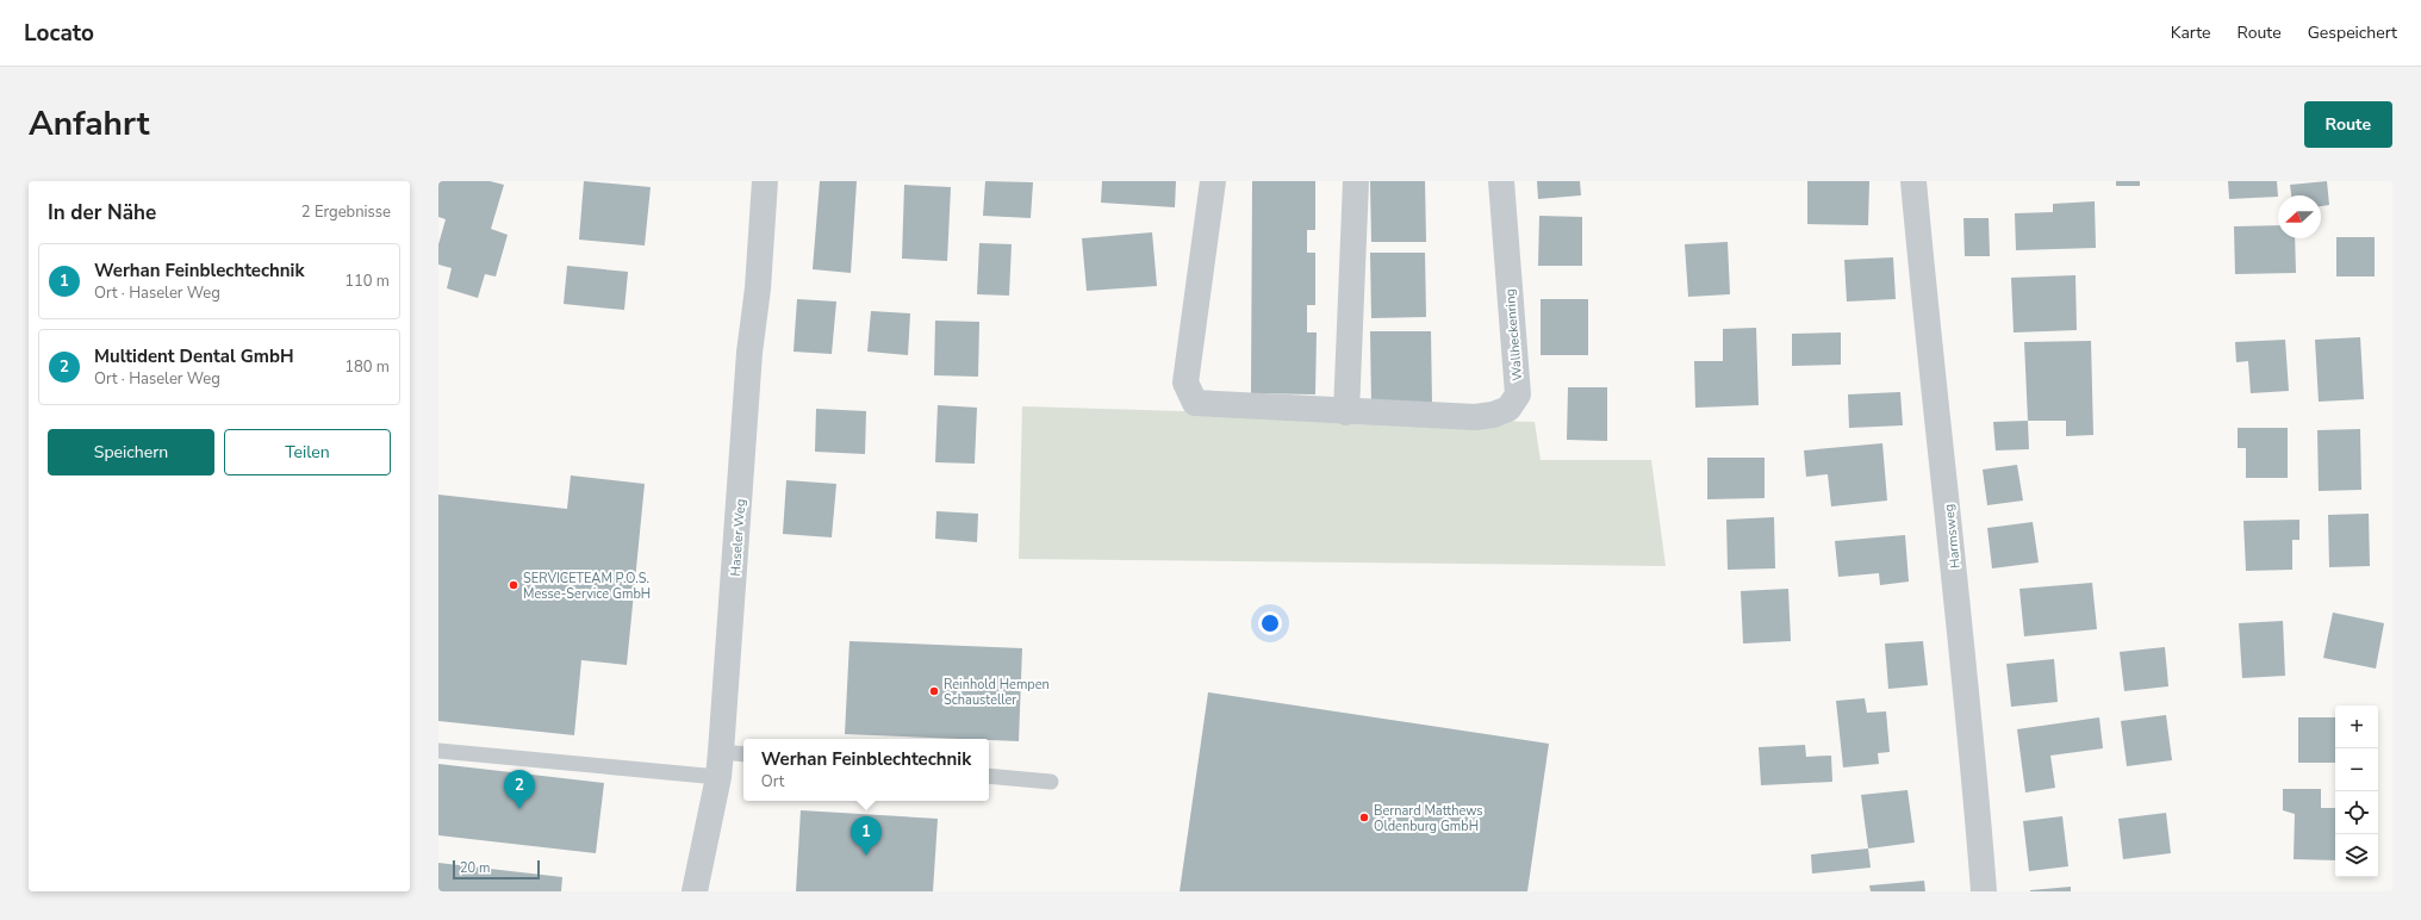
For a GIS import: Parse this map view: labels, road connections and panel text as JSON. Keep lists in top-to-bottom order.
{
  "streets": {
    "street": ["Wallheckenring", "Harmsweg", "Haseler Weg"]
  },
  "places": ["SERVICETEAM P.O.S. Messe-Service GmbH", "Reinhold Hempen Schausteller", "Bernard Matthews Oldenburg GmbH"],
  "scale_bar": "20 m",
  "north": "left",
  "page": {
    "header": "Locato",
    "nav": ["Karte", "Route", "Gespeichert"],
    "title": "Anfahrt",
    "buttons": [
      "Route",
      ["Speichern", "Teilen"]
    ],
    "heading": ["In der Nähe", "2 Ergebnisse"],
    "list": [
      {
        "mark": "1",
        "name": "Werhan Feinblechtechnik",
        "note": "Ort · Haseler Weg",
        "value": "110 m"
      },
      {
        "mark": "2",
        "name": "Multident Dental GmbH",
        "note": "Ort · Haseler Weg",
        "value": "180 m"
      }
    ],
    "map_buttons": ["+", "−"],
    "popup": ["Werhan Feinblechtechnik", "Ort"],
    "pins": ["2", "1"],
    "scale": "20 m"
  }
}
